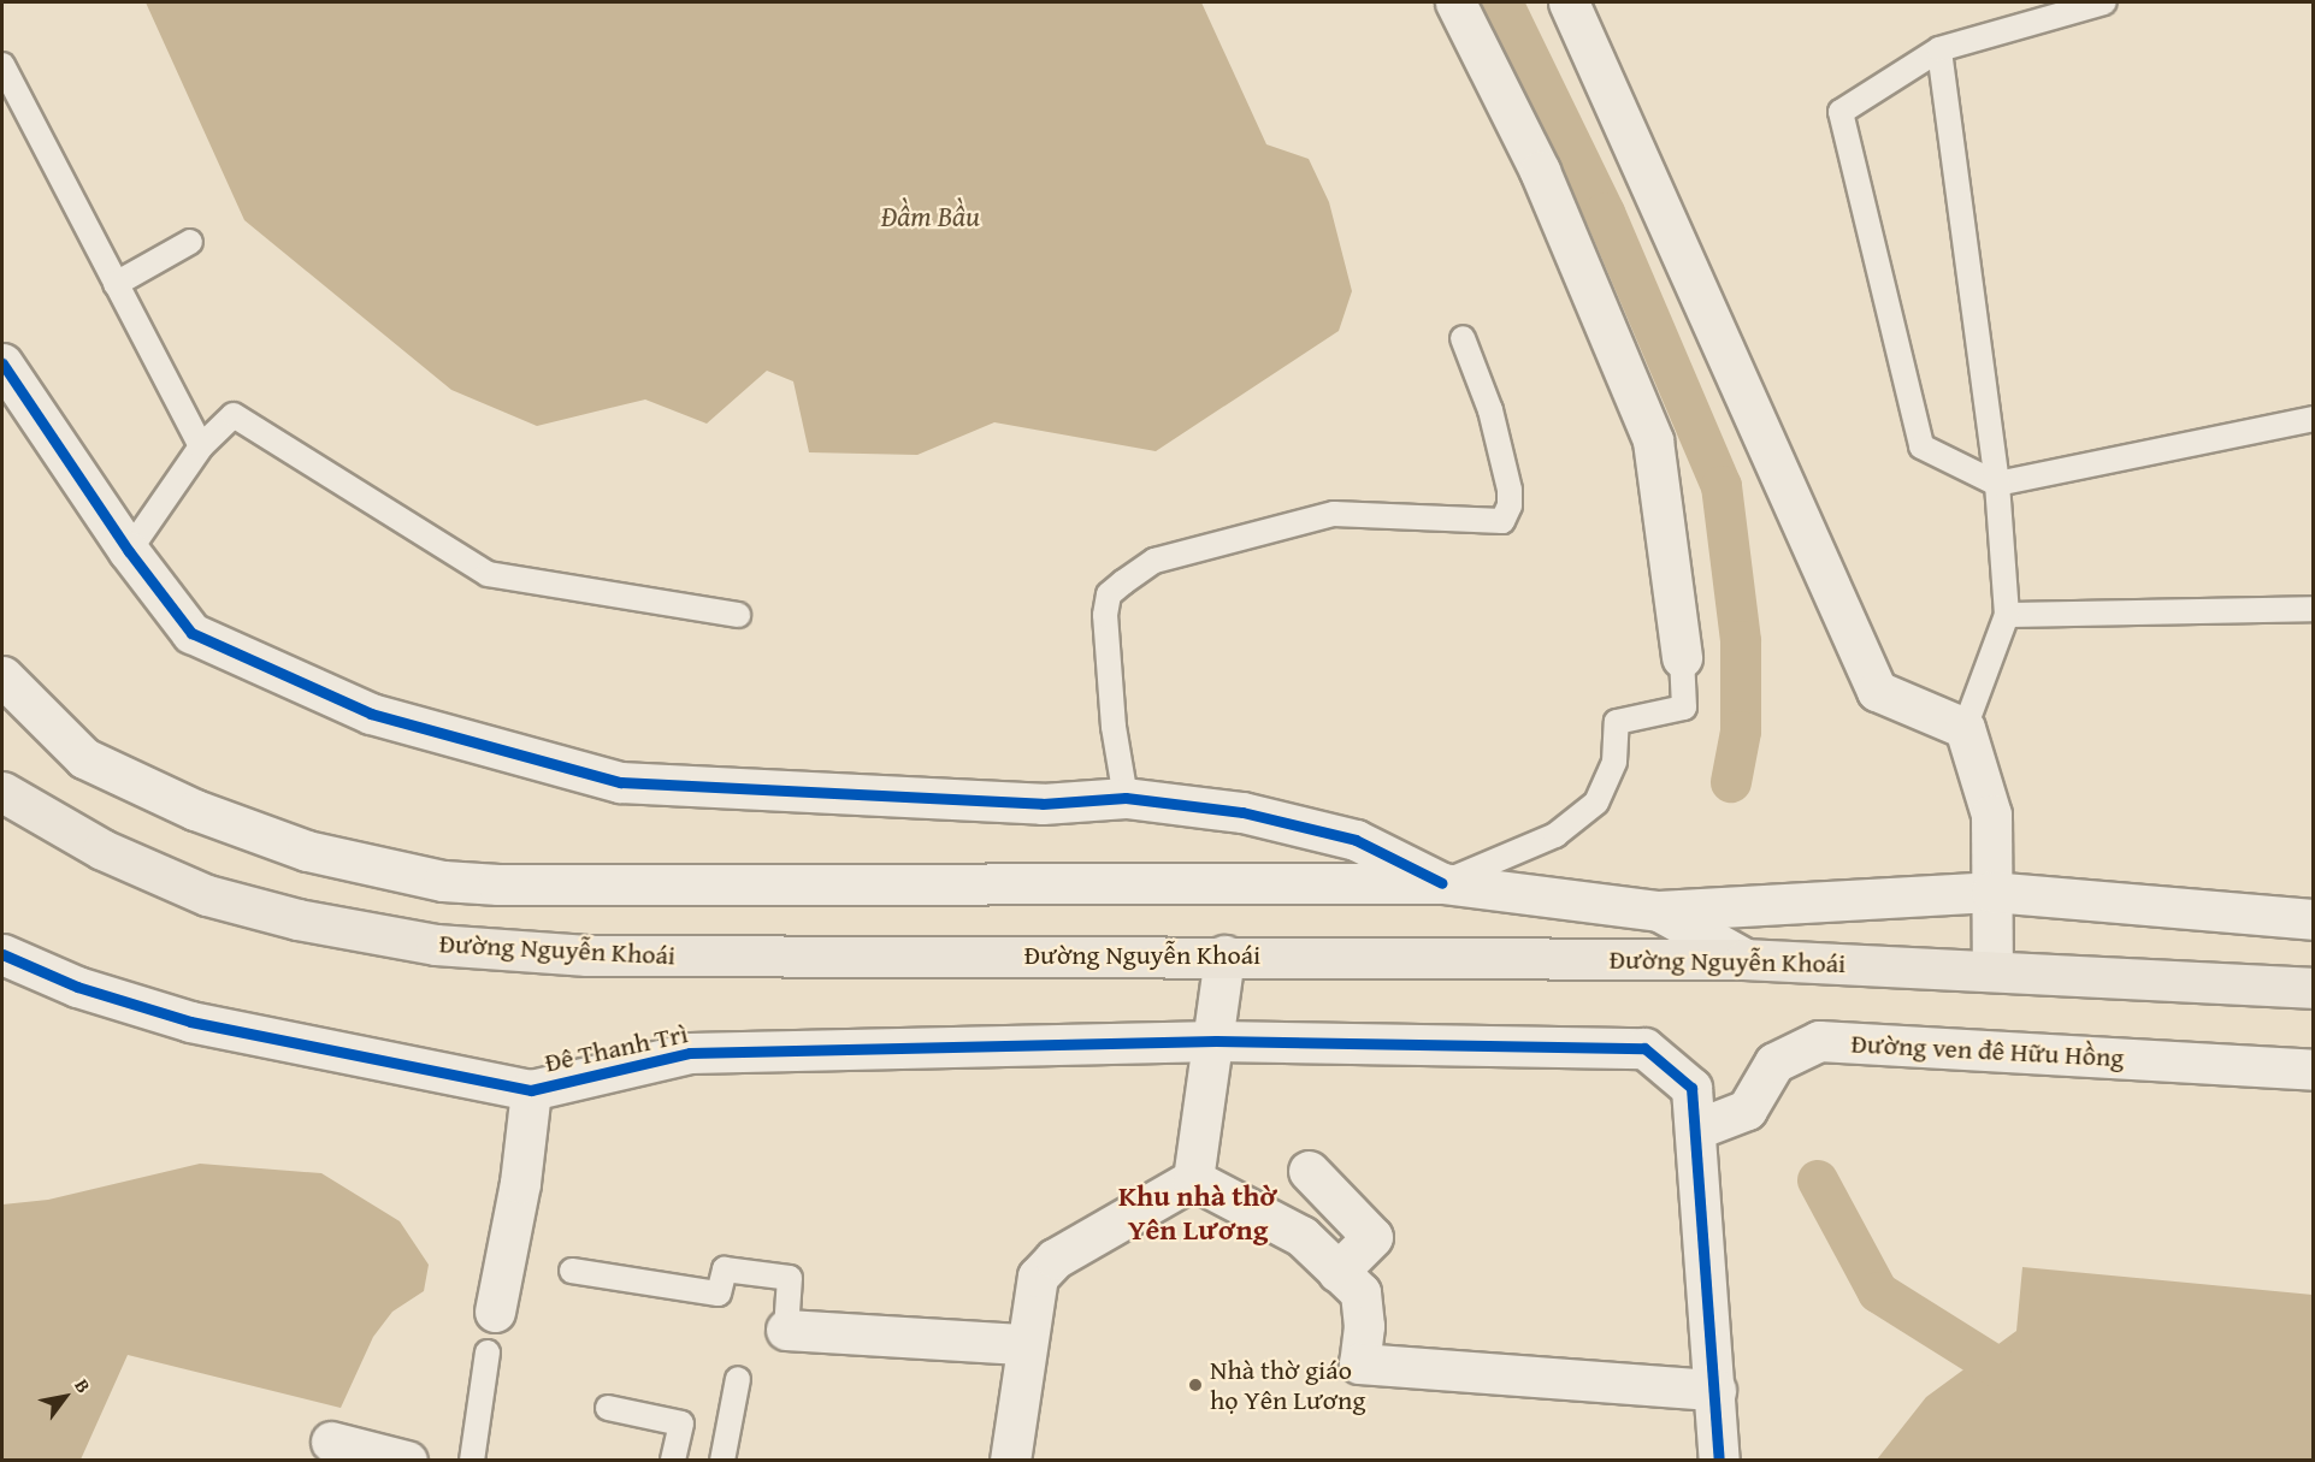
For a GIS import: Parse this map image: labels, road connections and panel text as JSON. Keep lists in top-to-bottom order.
{
  "streets": {
    "main road": ["Đường Nguyễn Khoái"],
    "street": ["Đê Thanh Trì", "Đường ven đê Hữu Hồng"]
  },
  "crossings": [
    ["Đê Thanh Trì", "Đường ven đê Hữu Hồng"]
  ],
  "districts": ["Khu nhà thờ Yên Lương"],
  "water": ["Đầm Bầu"],
  "places": ["Nhà thờ giáo họ Yên Lương"],
  "north": "top right"
}
